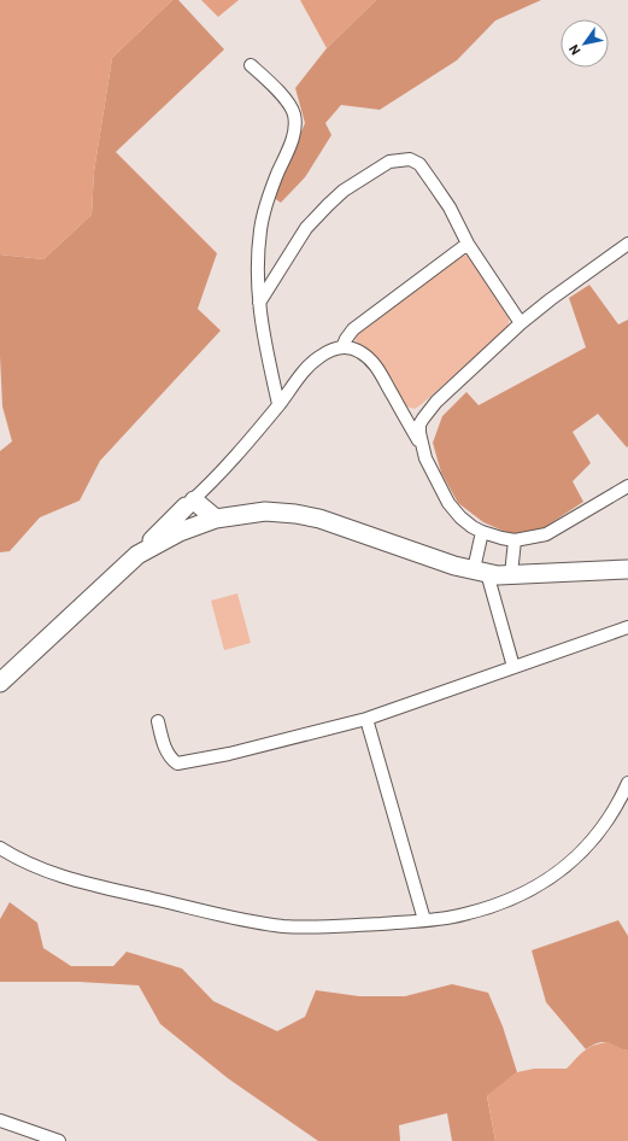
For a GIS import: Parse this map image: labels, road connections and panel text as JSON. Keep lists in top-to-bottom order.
{
  "north": "bottom left"
}
